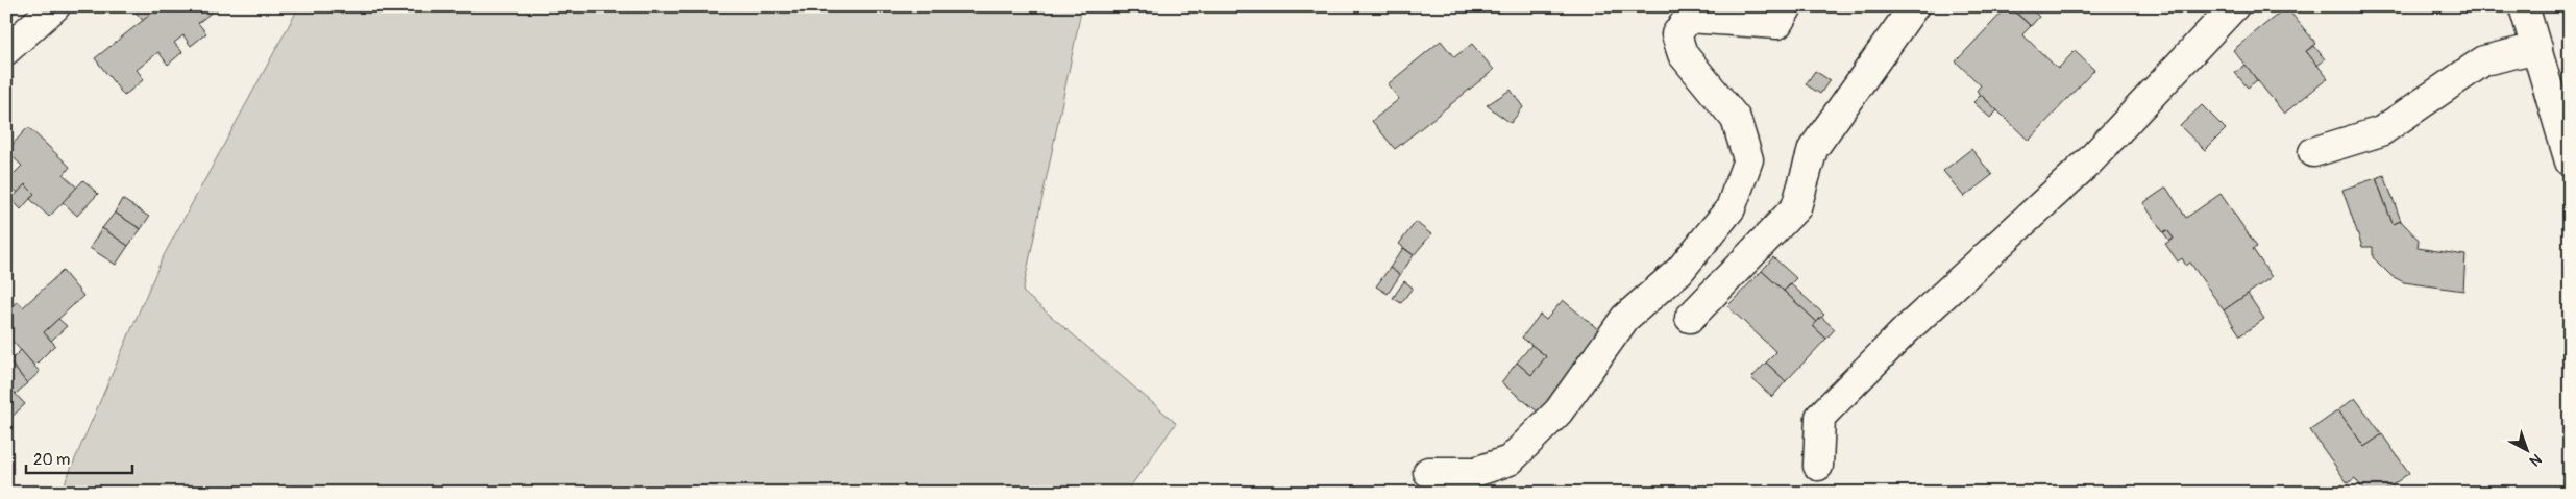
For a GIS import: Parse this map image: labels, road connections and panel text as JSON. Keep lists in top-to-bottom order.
{
  "scale_bar": "20 m",
  "north": "bottom right"
}
